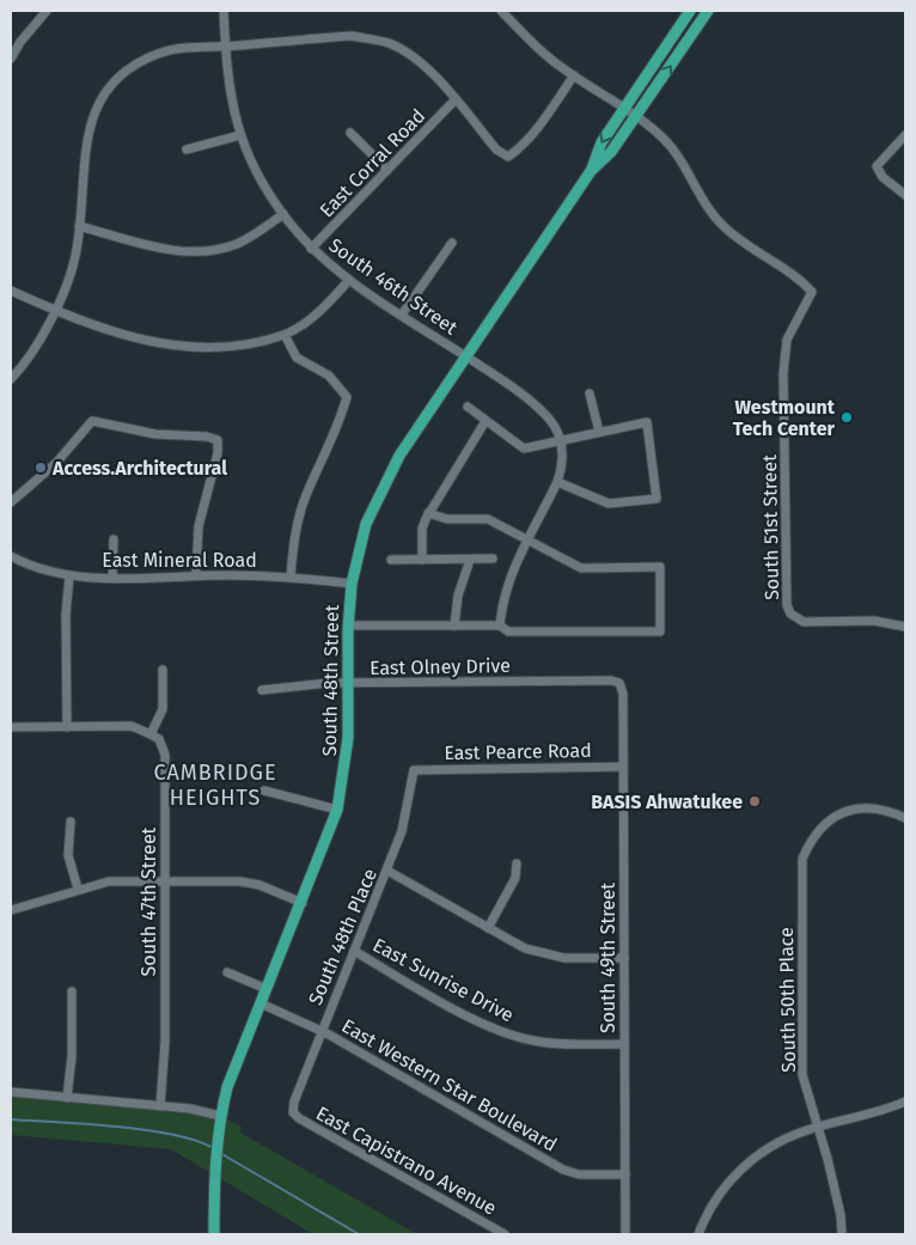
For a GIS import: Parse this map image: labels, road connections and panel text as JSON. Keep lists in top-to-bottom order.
{
  "streets": {
    "main road": ["South 48th Street"],
    "street": [
      "East Corral Road",
      "South 46th Street",
      "South 51st Street",
      "East Mineral Road",
      "East Olney Drive",
      "East Pearce Road",
      "South 47th Street",
      "South 48th Place",
      "South 49th Street",
      "East Sunrise Drive",
      "South 50th Place",
      "East Western Star Boulevard",
      "East Capistrano Avenue"
    ]
  },
  "crossings": [
    ["East Corral Road", "South 46th Street"],
    ["South 46th Street", "South 48th Street"],
    ["South 51st Street", "South 48th Street"],
    ["East Mineral Road", "South 48th Street"],
    ["East Olney Drive", "South 48th Street"],
    ["East Olney Drive", "South 49th Street"],
    ["South 48th Street", "East Western Star Boulevard"],
    ["East Pearce Road", "South 48th Place"],
    ["East Pearce Road", "South 49th Street"],
    ["South 48th Place", "East Sunrise Drive"],
    ["South 48th Place", "East Western Star Boulevard"],
    ["South 48th Place", "East Capistrano Avenue"],
    ["South 49th Street", "East Sunrise Drive"],
    ["South 49th Street", "East Western Star Boulevard"]
  ],
  "districts": ["CAMBRIDGE HEIGHTS"],
  "places": ["Westmount Tech Center", "Access.Architectural", "BASIS Ahwatukee"]
}
